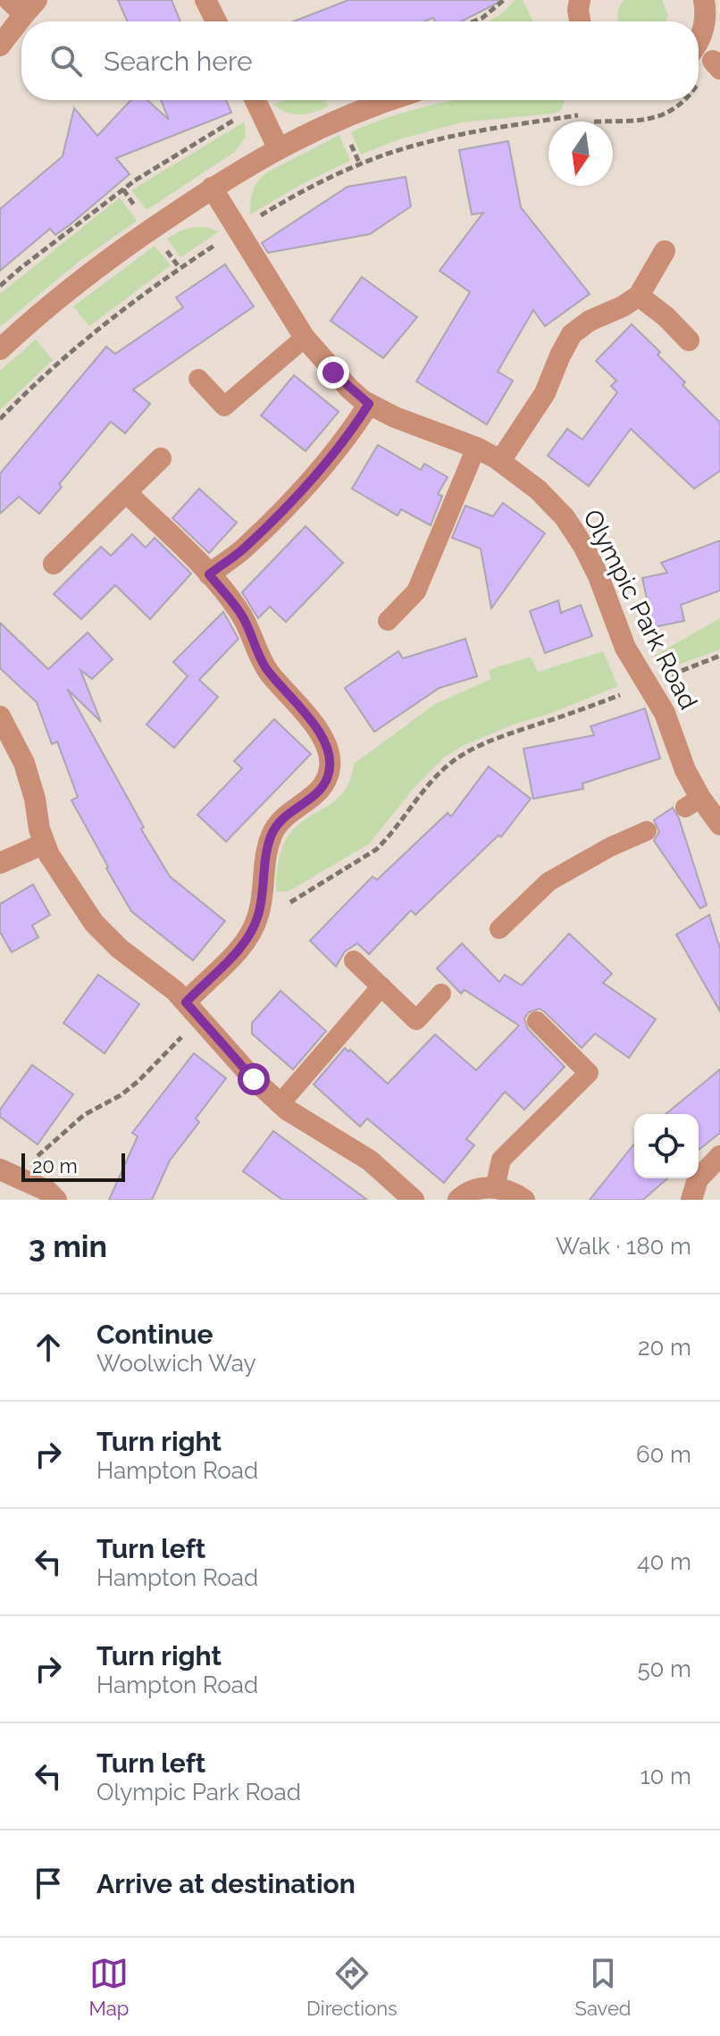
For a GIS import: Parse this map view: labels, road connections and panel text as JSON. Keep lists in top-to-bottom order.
{
  "streets": {
    "street": ["Olympic Park Road"]
  },
  "scale_bar": "20 m",
  "north": "bottom",
  "page": {
    "search": "Search here",
    "scale": "20 m",
    "heading": ["3 min", "Walk · 180 m"],
    "list": [
      ["Continue", "Woolwich Way", "20 m"],
      ["Turn right", "Hampton Road", "60 m"],
      ["Turn left", "Hampton Road", "40 m"],
      ["Turn right", "Hampton Road", "50 m"],
      ["Turn left", "Olympic Park Road", "10 m"],
      "Arrive at destination"
    ],
    "nav": ["Map", "Directions", "Saved"]
  }
}
